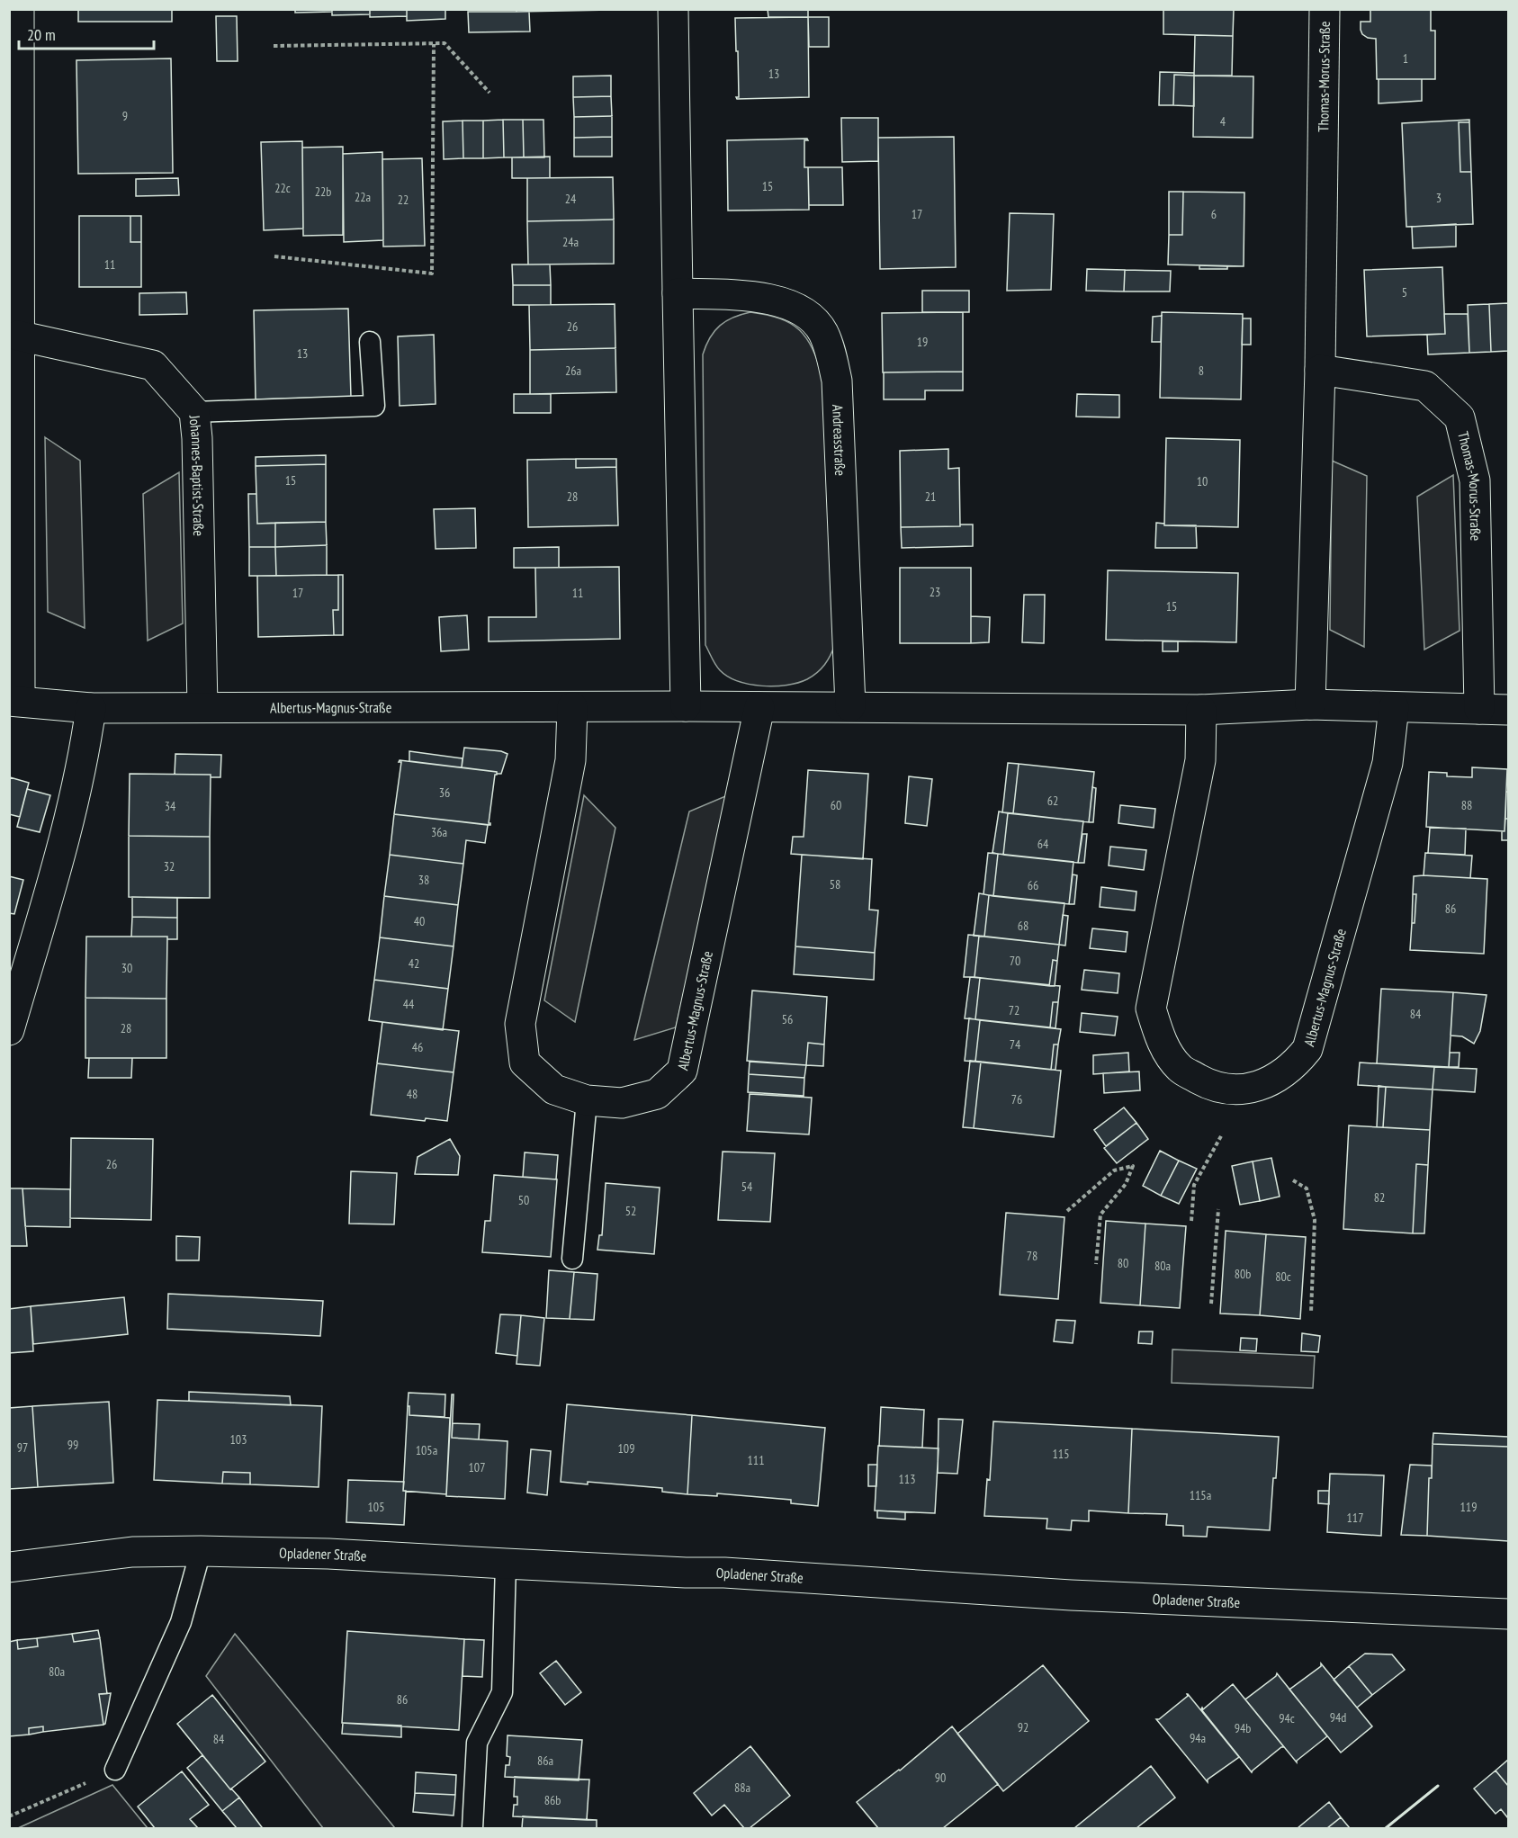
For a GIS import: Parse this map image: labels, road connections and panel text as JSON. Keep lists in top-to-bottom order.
{
  "streets": {
    "street": [
      "Thomas-Morus-Straße",
      "Andreasstraße",
      "Johannes-Baptist-Straße",
      "Albertus-Magnus-Straße",
      "Opladener Straße"
    ]
  },
  "crossings": [
    ["Thomas-Morus-Straße", "Albertus-Magnus-Straße"],
    ["Andreasstraße", "Albertus-Magnus-Straße"],
    ["Johannes-Baptist-Straße", "Albertus-Magnus-Straße"]
  ],
  "house_numbers": [
    "1",
    "13",
    "9",
    "4",
    "15",
    "22c",
    "22b",
    "22a",
    "3",
    "24",
    "22",
    "17",
    "6",
    "24a",
    "11",
    "5",
    "26",
    "19",
    "13",
    "26a",
    "8",
    "15",
    "10",
    "28",
    "21",
    "23",
    "17",
    "11",
    "15",
    "36",
    "62",
    "60",
    "88",
    "34",
    "36a",
    "64",
    "32",
    "38",
    "58",
    "66",
    "86",
    "40",
    "68",
    "70",
    "42",
    "30",
    "44",
    "72",
    "84",
    "56",
    "28",
    "74",
    "46",
    "48",
    "76",
    "26",
    "54",
    "82",
    "50",
    "52",
    "78",
    "80",
    "80a",
    "80b",
    "80c",
    "103",
    "99",
    "97",
    "109",
    "105a",
    "115",
    "111",
    "107",
    "113",
    "115a",
    "105",
    "119",
    "117",
    "80a",
    "86",
    "94d",
    "94c",
    "92",
    "94b",
    "94a",
    "84",
    "86a",
    "90",
    "88a",
    "86b"
  ],
  "scale_bar": "20 m"
}
